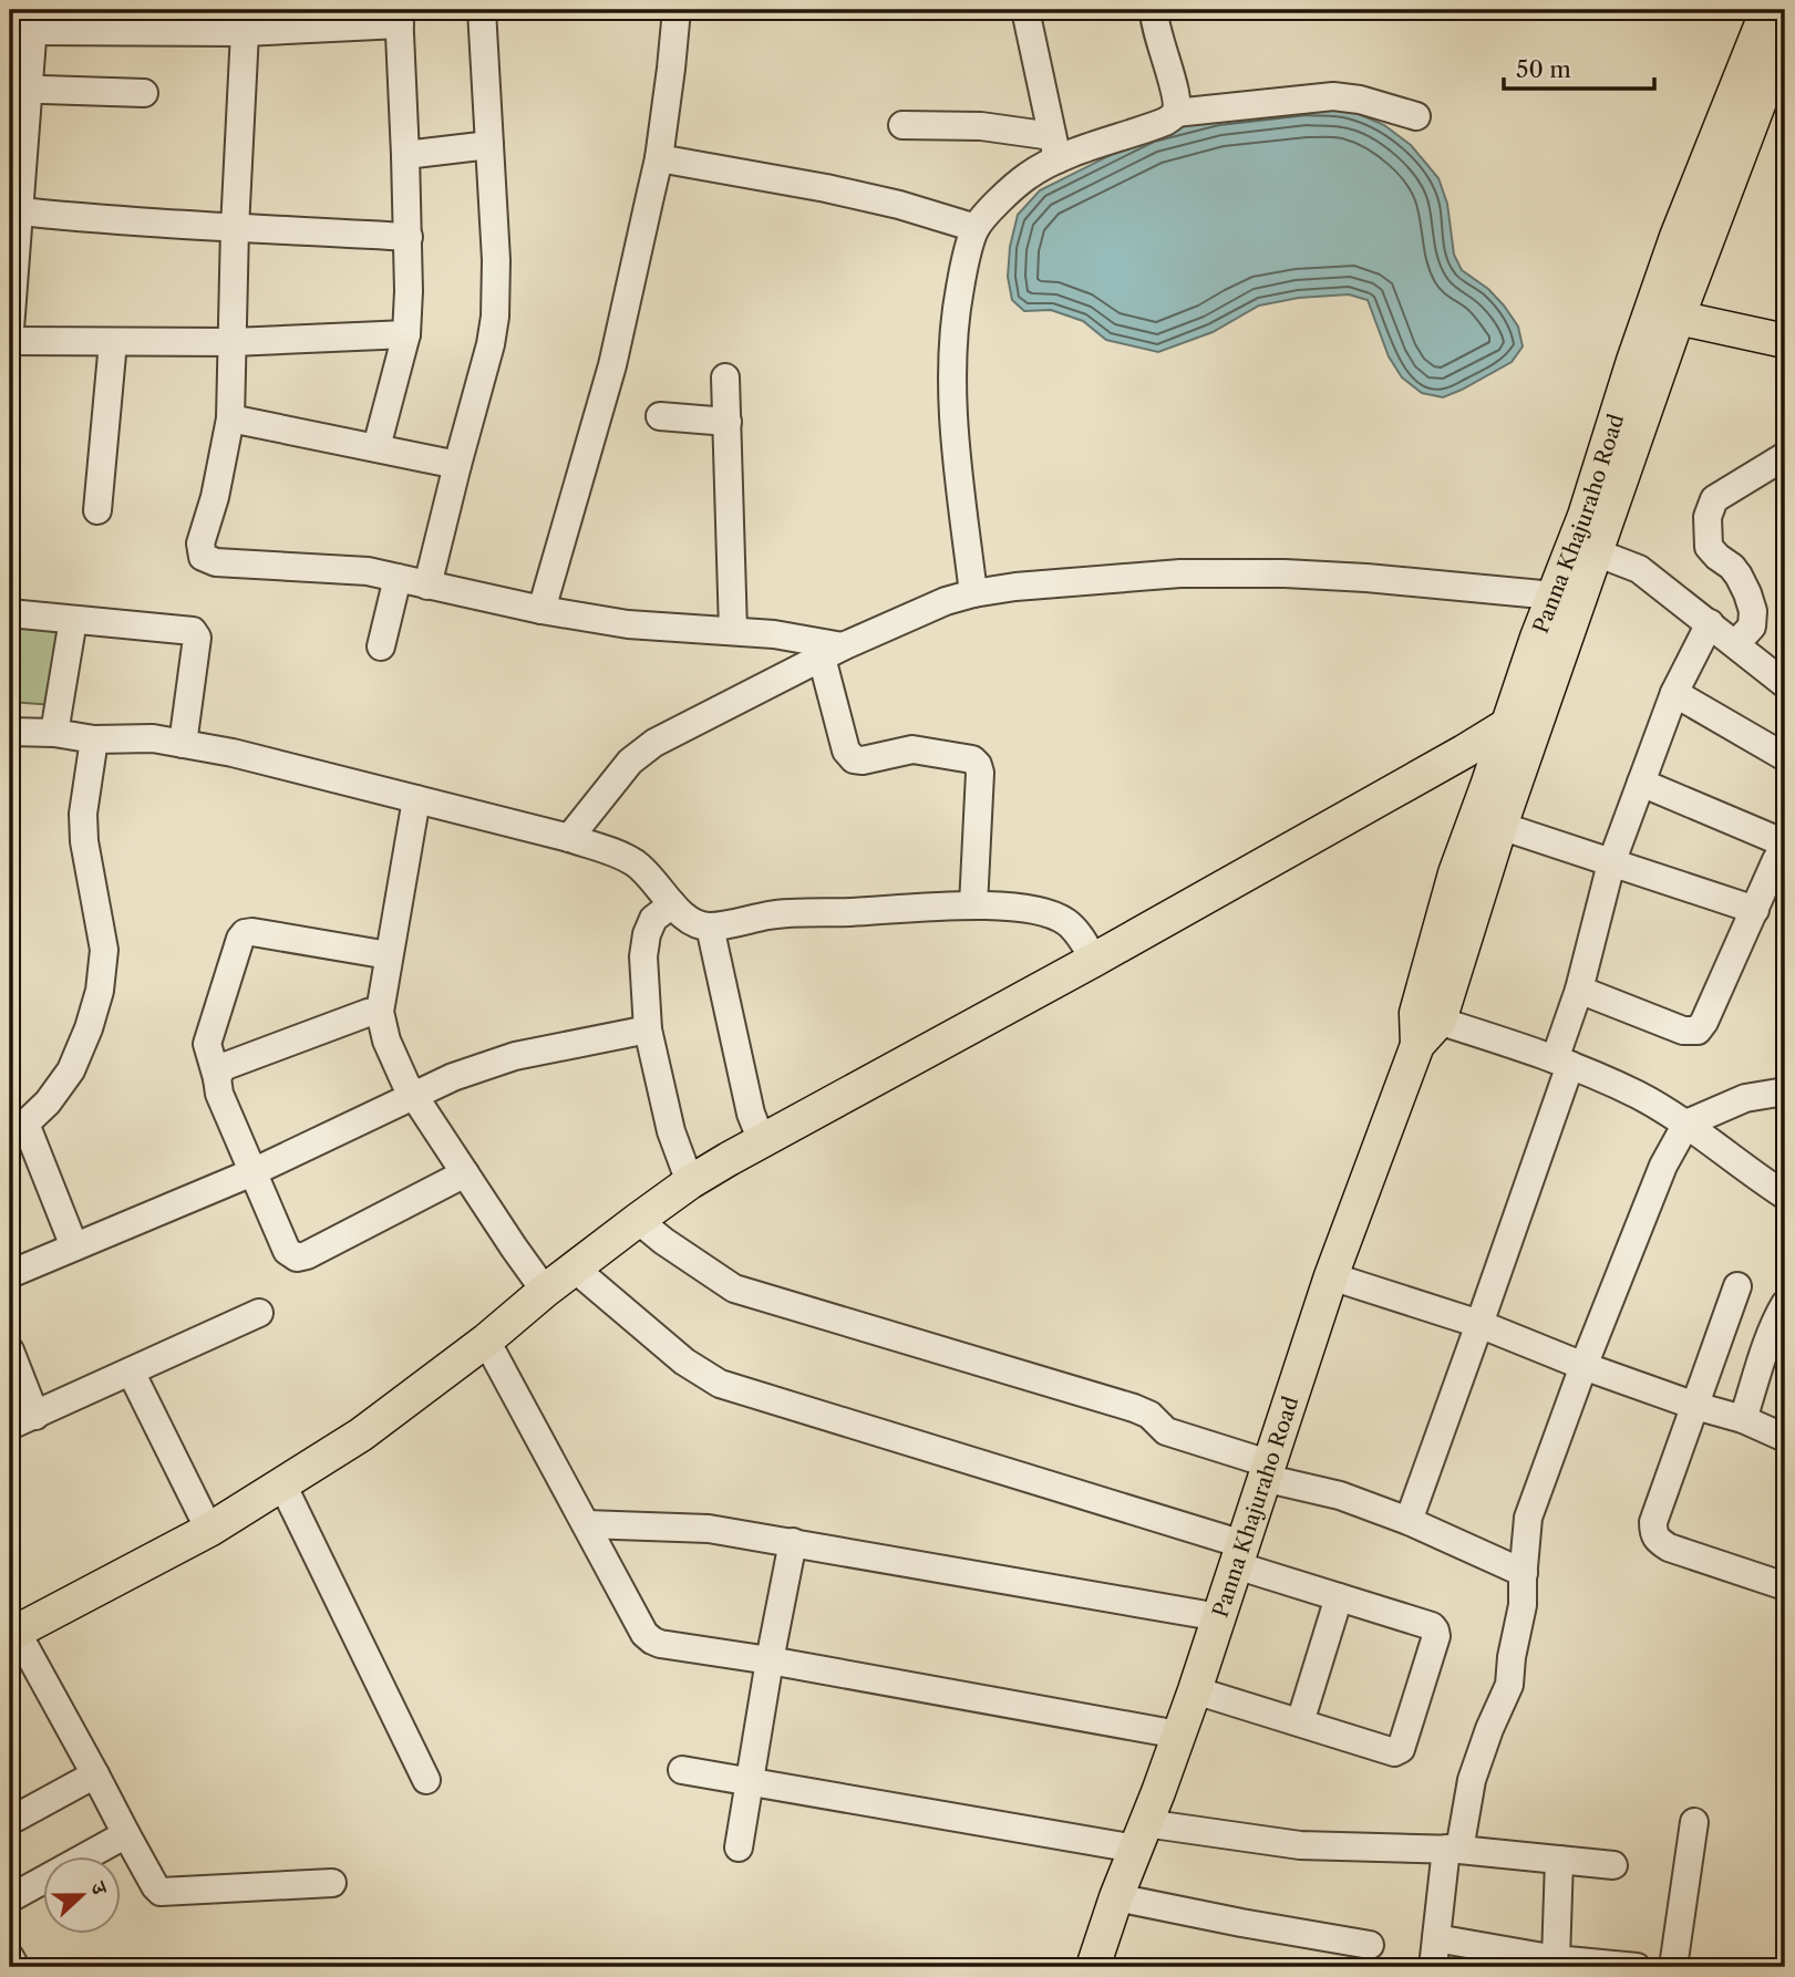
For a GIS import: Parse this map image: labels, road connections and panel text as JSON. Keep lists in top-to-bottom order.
{
  "streets": {
    "main road": ["Panna Khajuraho Road"]
  },
  "scale_bar": "50 m",
  "north": "right"
}
